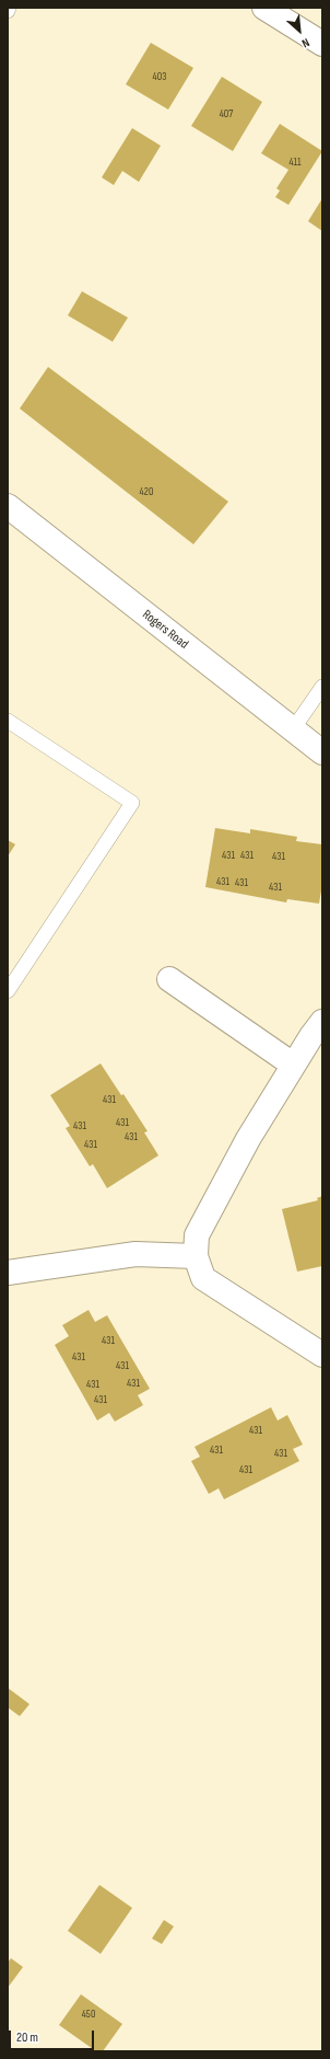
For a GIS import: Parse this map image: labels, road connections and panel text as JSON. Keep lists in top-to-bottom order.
{
  "streets": {
    "street": ["Rogers Road"]
  },
  "house_numbers": [
    "403",
    "407",
    "411",
    "420",
    "431",
    "431",
    "431",
    "431",
    "431",
    "431",
    "431",
    "431",
    "431",
    "431",
    "431",
    "431",
    "431",
    "431",
    "431",
    "431",
    "431",
    "431",
    "431",
    "431",
    "431",
    "450"
  ],
  "scale_bar": "20 m",
  "north": "bottom right"
}
